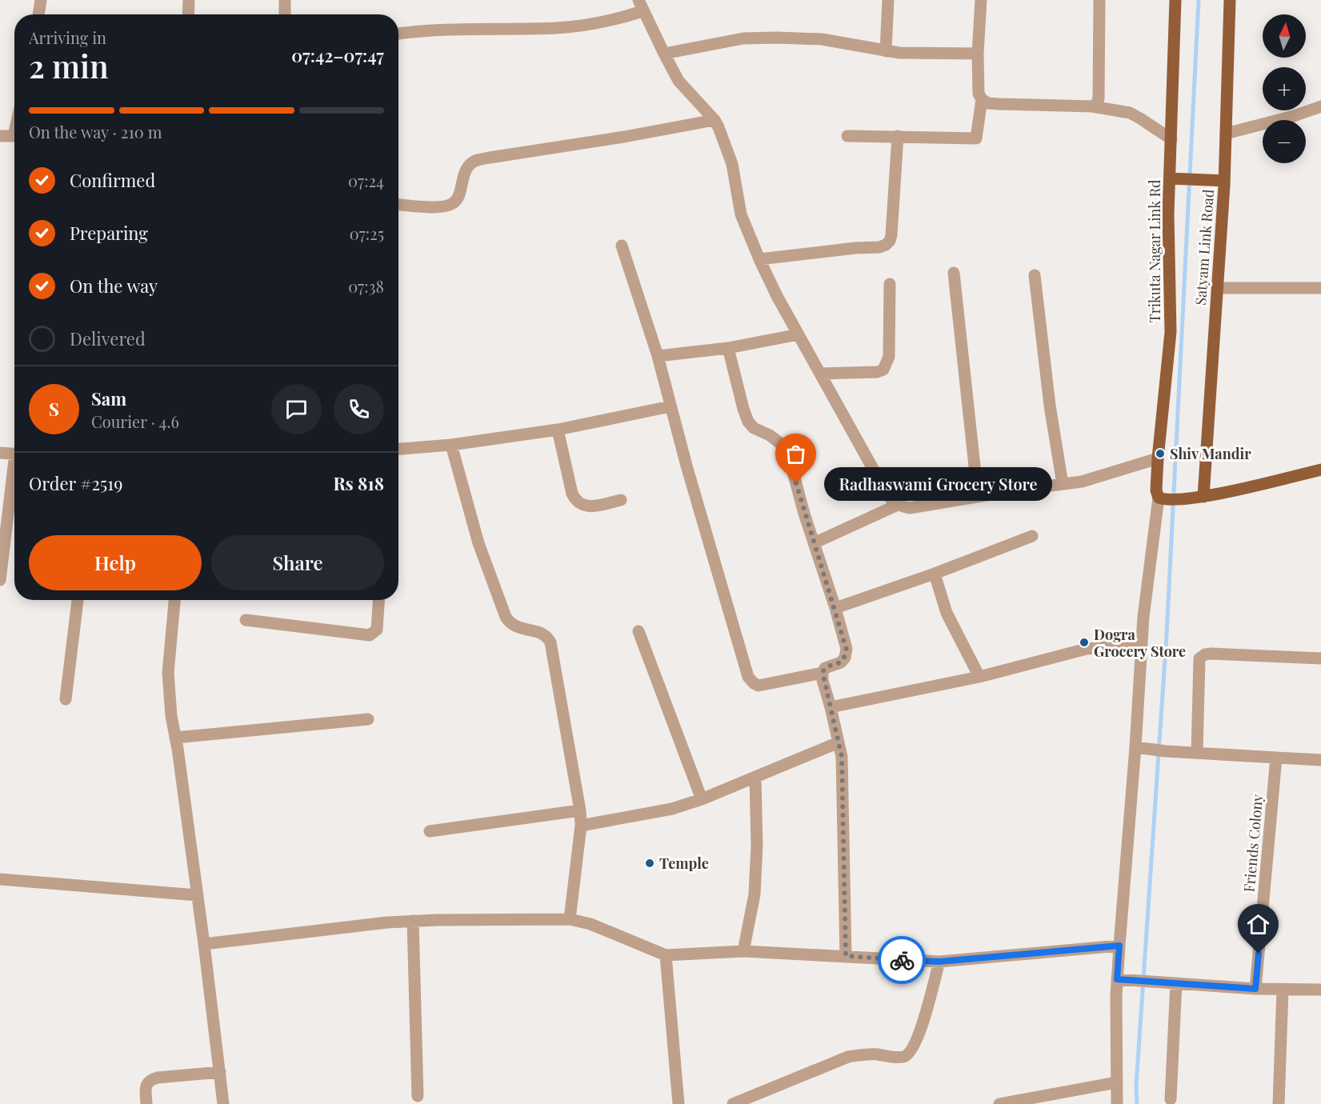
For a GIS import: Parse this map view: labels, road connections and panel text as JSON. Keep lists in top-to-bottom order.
{
  "streets": {
    "main road": ["Satyam Link Road", "Trikuta Nagar Link Rd"],
    "street": ["Friends Colony"]
  },
  "places": [
    "Shiv Mandir",
    "Radhaswami Grocery Store",
    "Dogra Grocery Store",
    "Temple"
  ],
  "north": "top",
  "page": {
    "map_buttons": ["+", "−"],
    "heading": ["2 min", "Arriving in", "07:42–07:47"],
    "panel": [
      "Sam",
      "Courier · 4.6",
      "Order #2519",
      "Rs 818"
    ],
    "bar": "On the way · 210 m",
    "list": [
      ["Confirmed", "07:24"],
      ["Preparing", "07:25"],
      ["On the way", "07:38"],
      "Delivered"
    ],
    "round": "S",
    "bubble": "Radhaswami Grocery Store",
    "buttons": ["Help", "Share"]
  }
}
